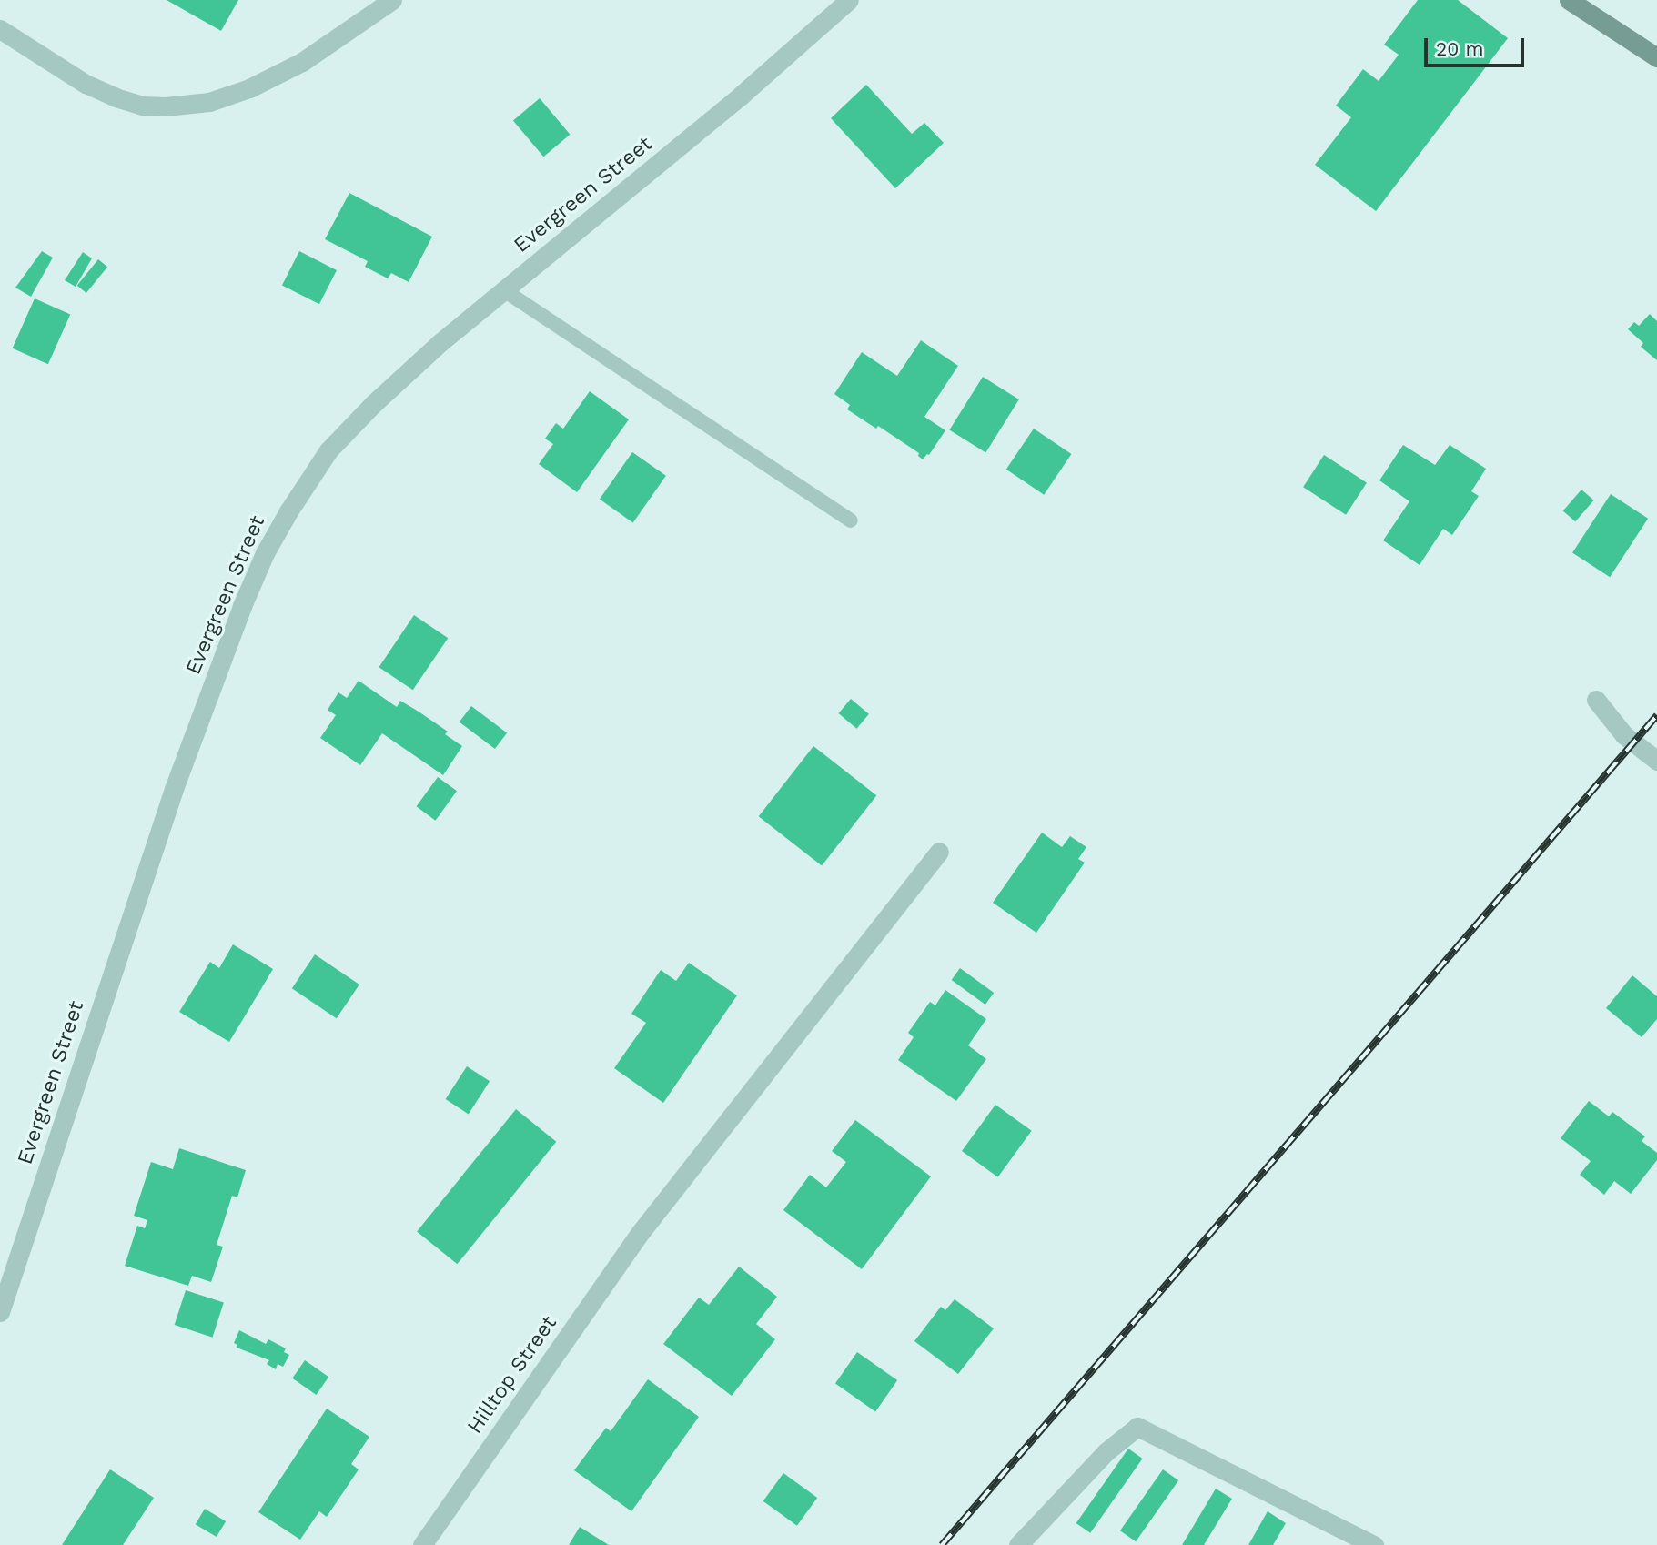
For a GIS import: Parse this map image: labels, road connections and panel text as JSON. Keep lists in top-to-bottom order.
{
  "streets": {
    "street": ["Evergreen Street", "Hilltop Street"]
  },
  "scale_bar": "20 m"
}
